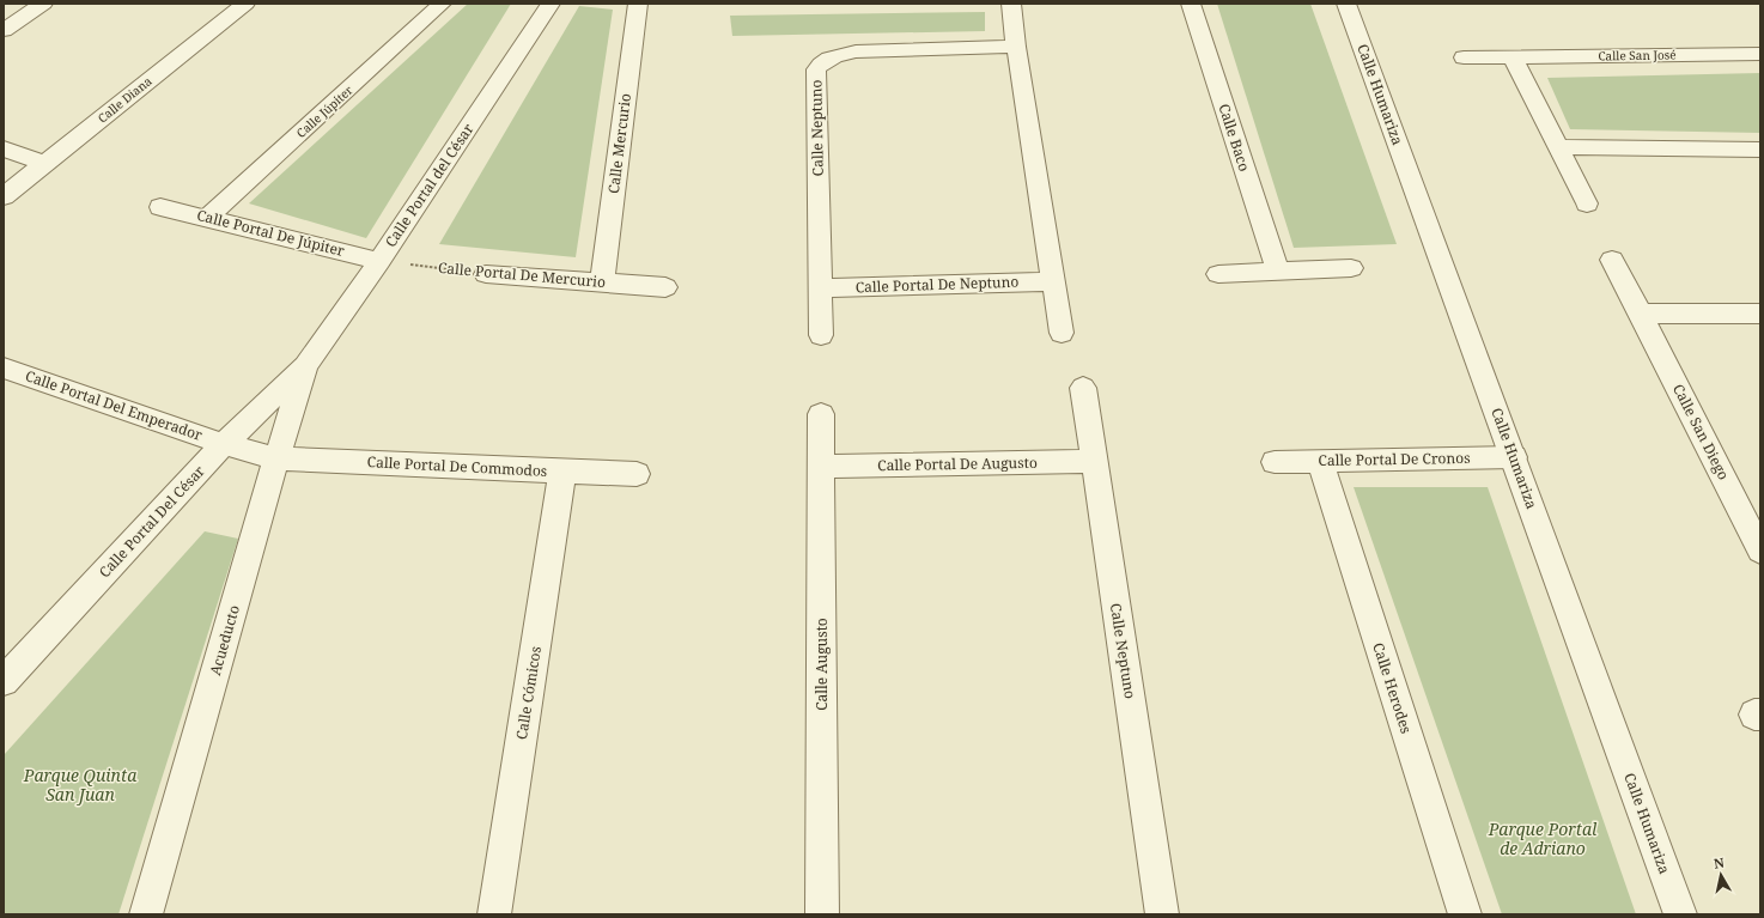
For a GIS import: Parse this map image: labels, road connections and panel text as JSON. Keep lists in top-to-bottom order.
{
  "streets": {
    "street": [
      "Calle San José",
      "Calle Humariza",
      "Calle Diana",
      "Calle Júpiter",
      "Calle Neptuno",
      "Calle Baco",
      "Calle Mercurio",
      "Calle Portal del César",
      "Calle Portal De Júpiter",
      "Calle Portal De Mercurio",
      "Calle Portal De Neptuno",
      "Calle Portal Del Emperador",
      "Calle San Diego",
      "Calle Portal De Cronos",
      "Calle Portal De Augusto",
      "Calle Portal De Commodos",
      "Calle Portal Del César",
      "Acueducto",
      "Calle Augusto",
      "Calle Herodes",
      "Calle Cómicos"
    ]
  },
  "crossings": [
    ["Calle Humariza", "Calle Portal De Cronos"],
    ["Calle Júpiter", "Calle Portal De Júpiter"],
    ["Calle Neptuno", "Calle Portal De Neptuno"],
    ["Calle Neptuno", "Calle Portal De Augusto"],
    ["Calle Mercurio", "Calle Portal De Mercurio"],
    ["Calle Portal del César", "Calle Portal De Júpiter"],
    ["Calle Portal del César", "Calle Portal De Mercurio"],
    ["Calle Portal del César", "Calle Portal Del César"],
    ["Calle Portal del César", "Acueducto"],
    ["Calle Portal De Júpiter", "Calle Portal De Mercurio"],
    ["Calle Portal Del Emperador", "Calle Portal De Commodos"],
    ["Calle Portal Del Emperador", "Calle Portal Del César"],
    ["Calle Portal Del Emperador", "Acueducto"],
    ["Calle Portal De Cronos", "Calle Herodes"],
    ["Calle Portal De Augusto", "Calle Augusto"],
    ["Calle Portal De Commodos", "Acueducto"],
    ["Calle Portal De Commodos", "Calle Cómicos"],
    ["Calle Portal Del César", "Acueducto"]
  ],
  "parks": ["Parque Quinta San Juan", "Parque Portal de Adriano"],
  "north": "top"
}
